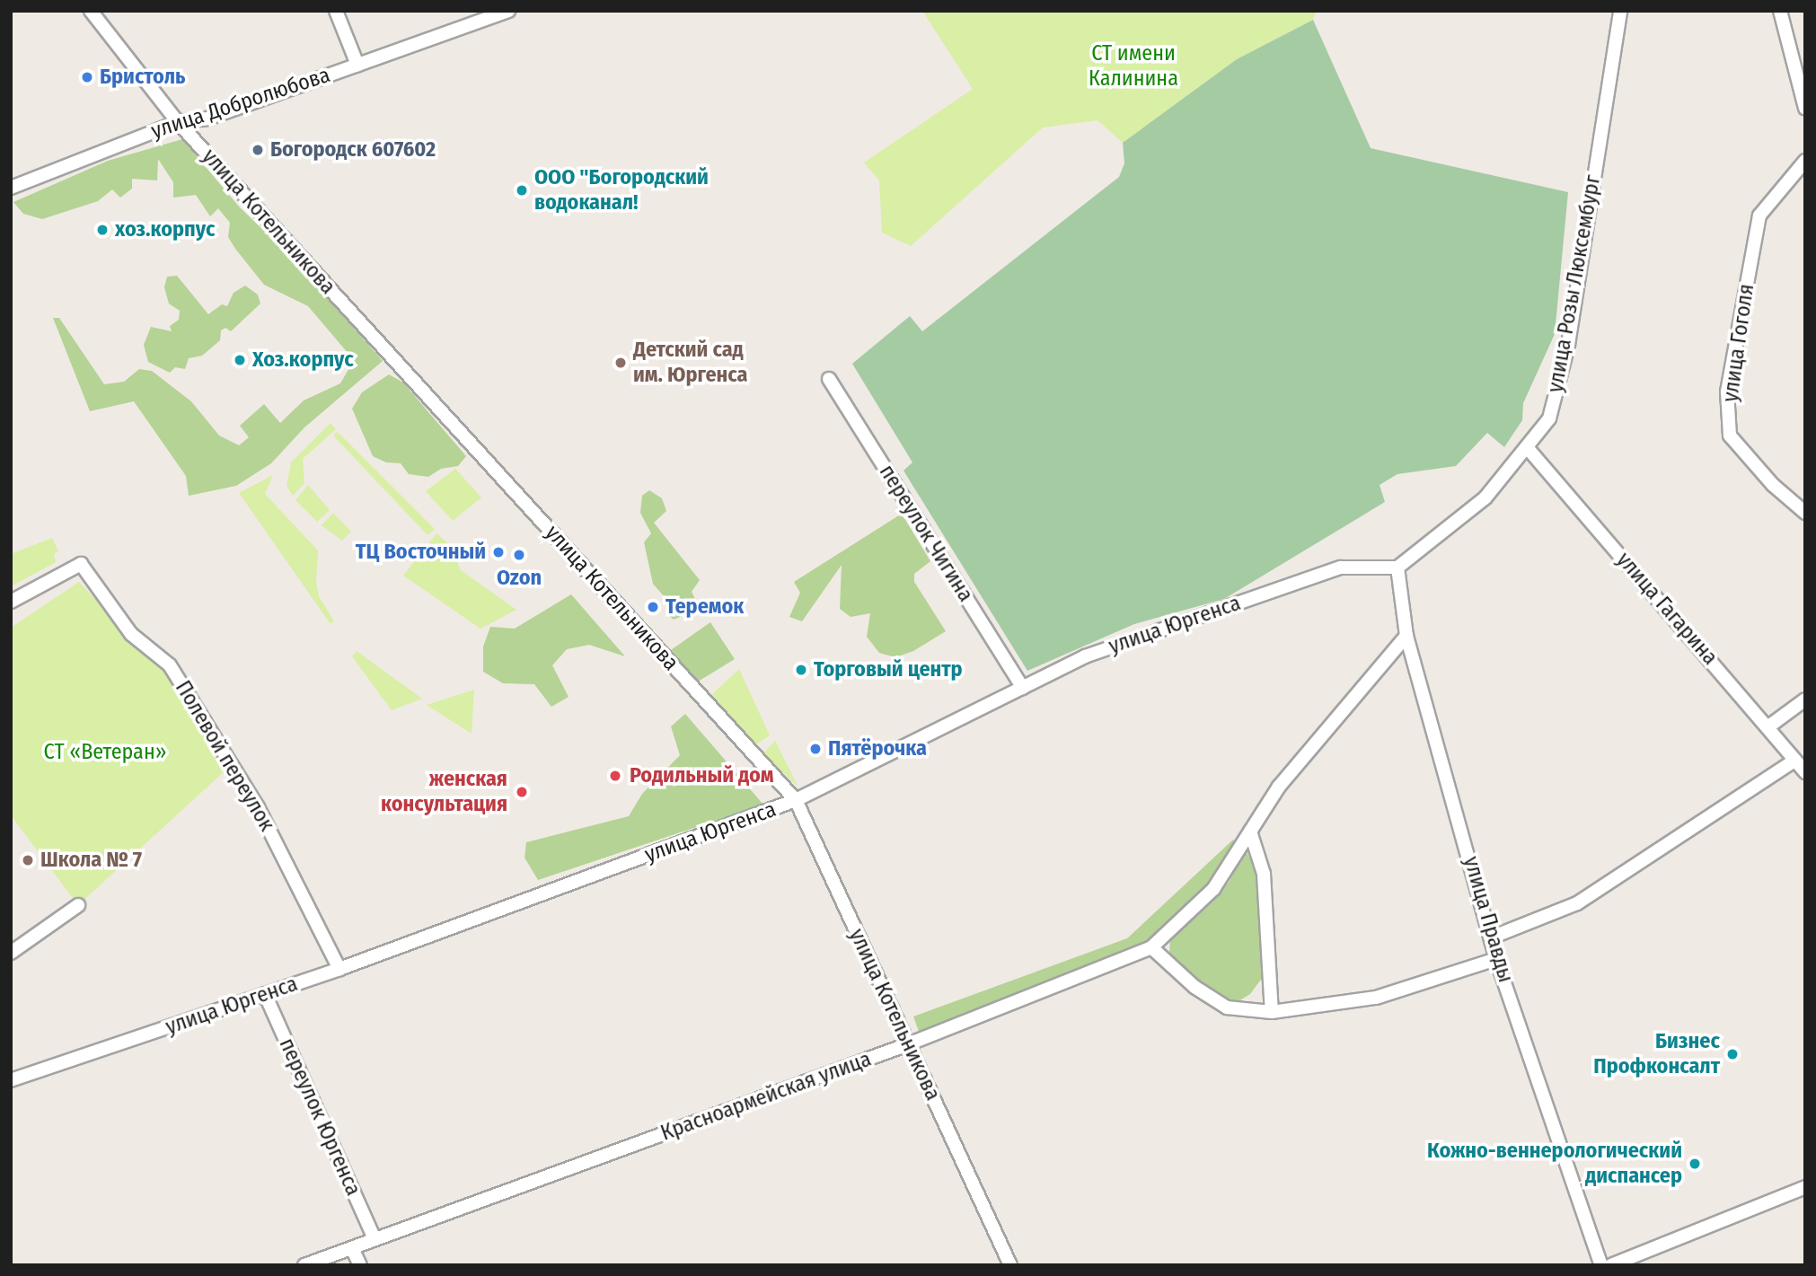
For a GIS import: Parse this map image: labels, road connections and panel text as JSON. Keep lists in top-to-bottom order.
{
  "streets": {
    "street": [
      "улица Добролюбова",
      "улица Котельникова",
      "улица Розы Люксембург",
      "улица Гоголя",
      "переулок Чигина",
      "улица Гагарина",
      "улица Юргенса",
      "Полевой переулок",
      "улица Правды",
      "Красноармейская улица",
      "переулок Юргенса"
    ]
  },
  "crossings": [
    ["улица Добролюбова", "улица Котельникова"],
    ["улица Котельникова", "улица Юргенса"],
    ["улица Котельникова", "Красноармейская улица"],
    ["улица Розы Люксембург", "улица Гагарина"],
    ["улица Розы Люксембург", "улица Юргенса"],
    ["улица Розы Люксембург", "улица Правды"],
    ["переулок Чигина", "улица Юргенса"],
    ["улица Юргенса", "Полевой переулок"],
    ["улица Юргенса", "улица Правды"],
    ["улица Юргенса", "переулок Юргенса"],
    ["улица Правды", "Красноармейская улица"],
    ["Красноармейская улица", "переулок Юргенса"]
  ],
  "parks": ["СТ имени Калинина", "СТ «Ветеран»"],
  "places": [
    "Бристоль",
    "Богородск 607602",
    "ООО \"Богородский водоканал!",
    "хоз.корпус",
    "Хоз.корпус",
    "Детский сад им. Юргенса",
    "ТЦ Восточный",
    "Ozon",
    "Теремок",
    "Торговый центр",
    "Пятёрочка",
    "Родильный дом",
    "женская консультация",
    "Школа № 7",
    "Бизнес Профконсалт",
    "Кожно-веннерологический диспансер"
  ]
}
